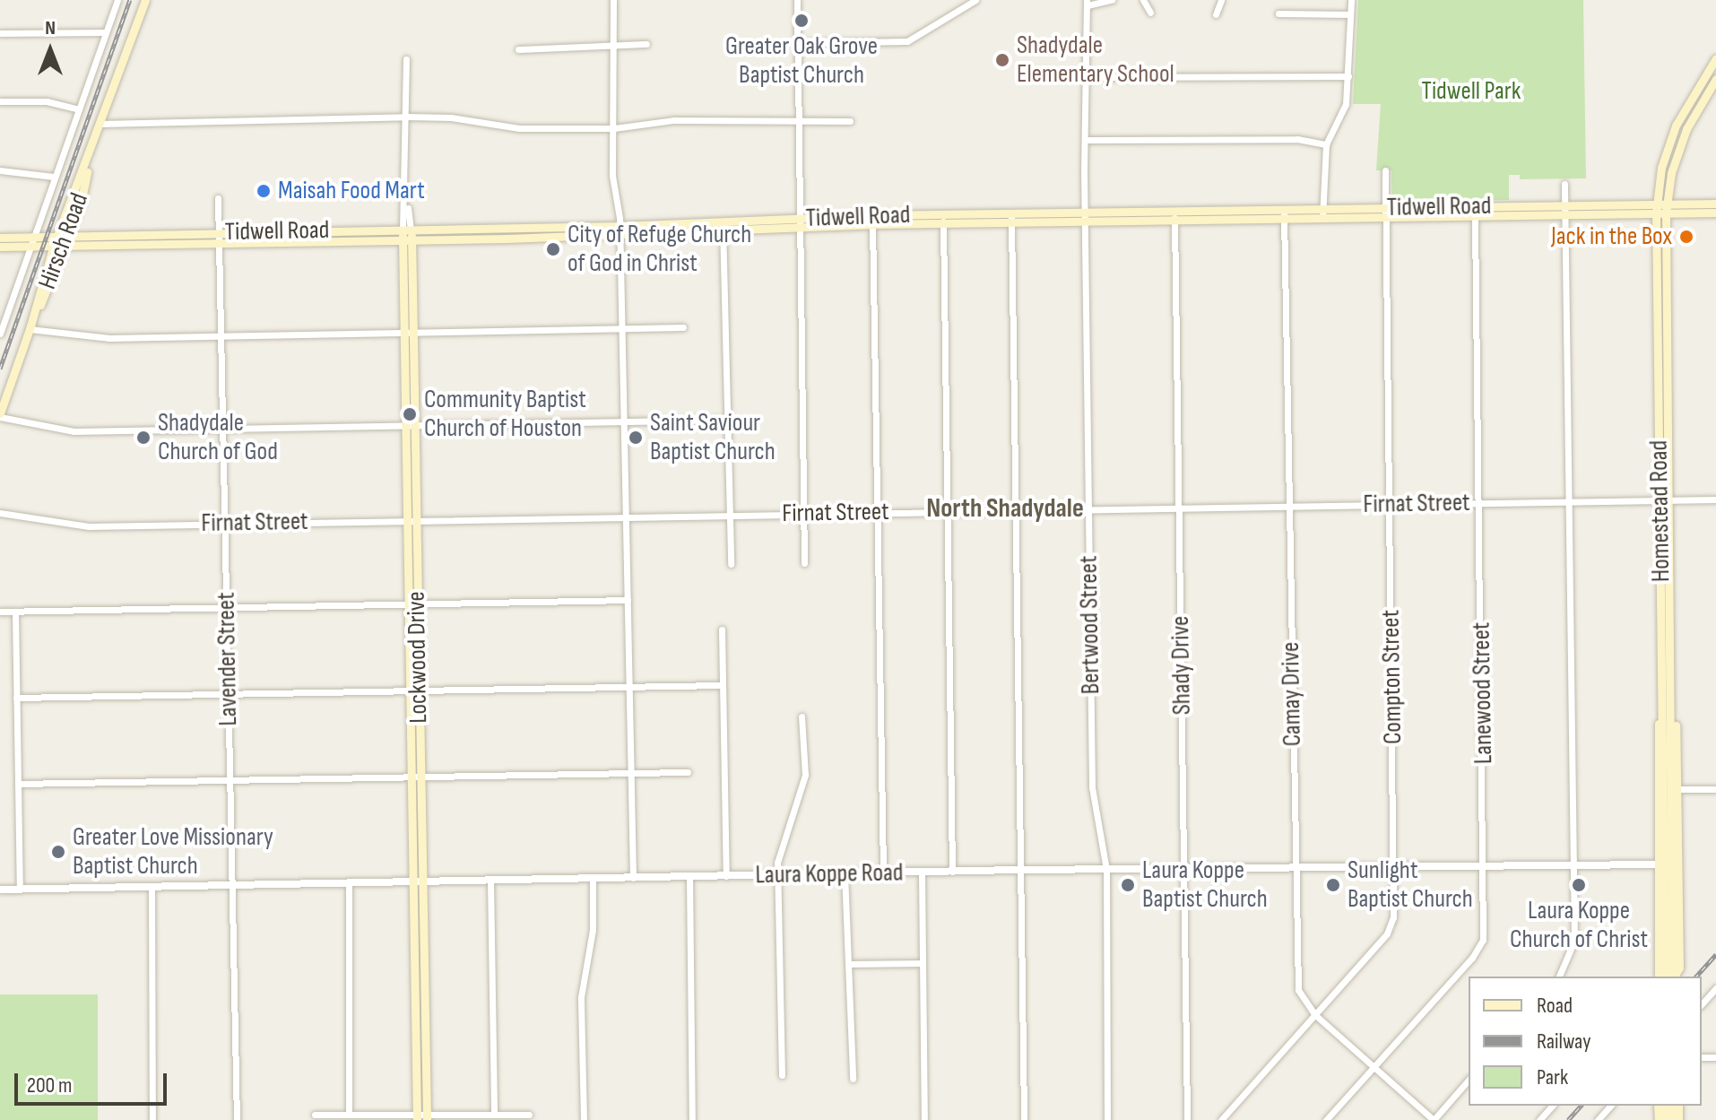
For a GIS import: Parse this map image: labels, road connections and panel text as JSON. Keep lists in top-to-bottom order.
{
  "streets": {
    "main road": [
      "Tidwell Road",
      "Hirsch Road",
      "Homestead Road",
      "Lockwood Drive"
    ],
    "street": [
      "Firnat Street",
      "Bertwood Street",
      "Lavender Street",
      "Shady Drive",
      "Compton Street",
      "Lanewood Street",
      "Camay Drive",
      "Laura Koppe Road"
    ]
  },
  "crossings": [
    ["Tidwell Road", "Hirsch Road"],
    ["Tidwell Road", "Homestead Road"],
    ["Tidwell Road", "Bertwood Street"],
    ["Tidwell Road", "Lockwood Drive"],
    ["Tidwell Road", "Lavender Street"],
    ["Tidwell Road", "Shady Drive"],
    ["Tidwell Road", "Compton Street"],
    ["Tidwell Road", "Lanewood Street"],
    ["Tidwell Road", "Camay Drive"],
    ["Firnat Street", "Homestead Road"],
    ["Firnat Street", "Bertwood Street"],
    ["Firnat Street", "Lockwood Drive"],
    ["Firnat Street", "Lavender Street"],
    ["Firnat Street", "Shady Drive"],
    ["Firnat Street", "Compton Street"],
    ["Firnat Street", "Lanewood Street"],
    ["Firnat Street", "Camay Drive"],
    ["Homestead Road", "Laura Koppe Road"],
    ["Bertwood Street", "Laura Koppe Road"],
    ["Lockwood Drive", "Laura Koppe Road"],
    ["Lavender Street", "Laura Koppe Road"],
    ["Shady Drive", "Laura Koppe Road"],
    ["Compton Street", "Camay Drive"],
    ["Compton Street", "Laura Koppe Road"],
    ["Lanewood Street", "Camay Drive"],
    ["Lanewood Street", "Laura Koppe Road"],
    ["Camay Drive", "Laura Koppe Road"]
  ],
  "districts": ["North Shadydale"],
  "parks": ["Tidwell Park"],
  "places": [
    "Greater Oak Grove Baptist Church",
    "Shadydale Elementary School",
    "Maisah Food Mart",
    "Jack in the Box",
    "City of Refuge Church of God in Christ",
    "Community Baptist Church of Houston",
    "Shadydale Church of God",
    "Saint Saviour Baptist Church",
    "Greater Love Missionary Baptist Church",
    "Laura Koppe Baptist Church",
    "Sunlight Baptist Church",
    "Laura Koppe Church of Christ"
  ],
  "legend": ["Road", "Railway", "Park"],
  "scale_bar": "200 m",
  "north": "top"
}
